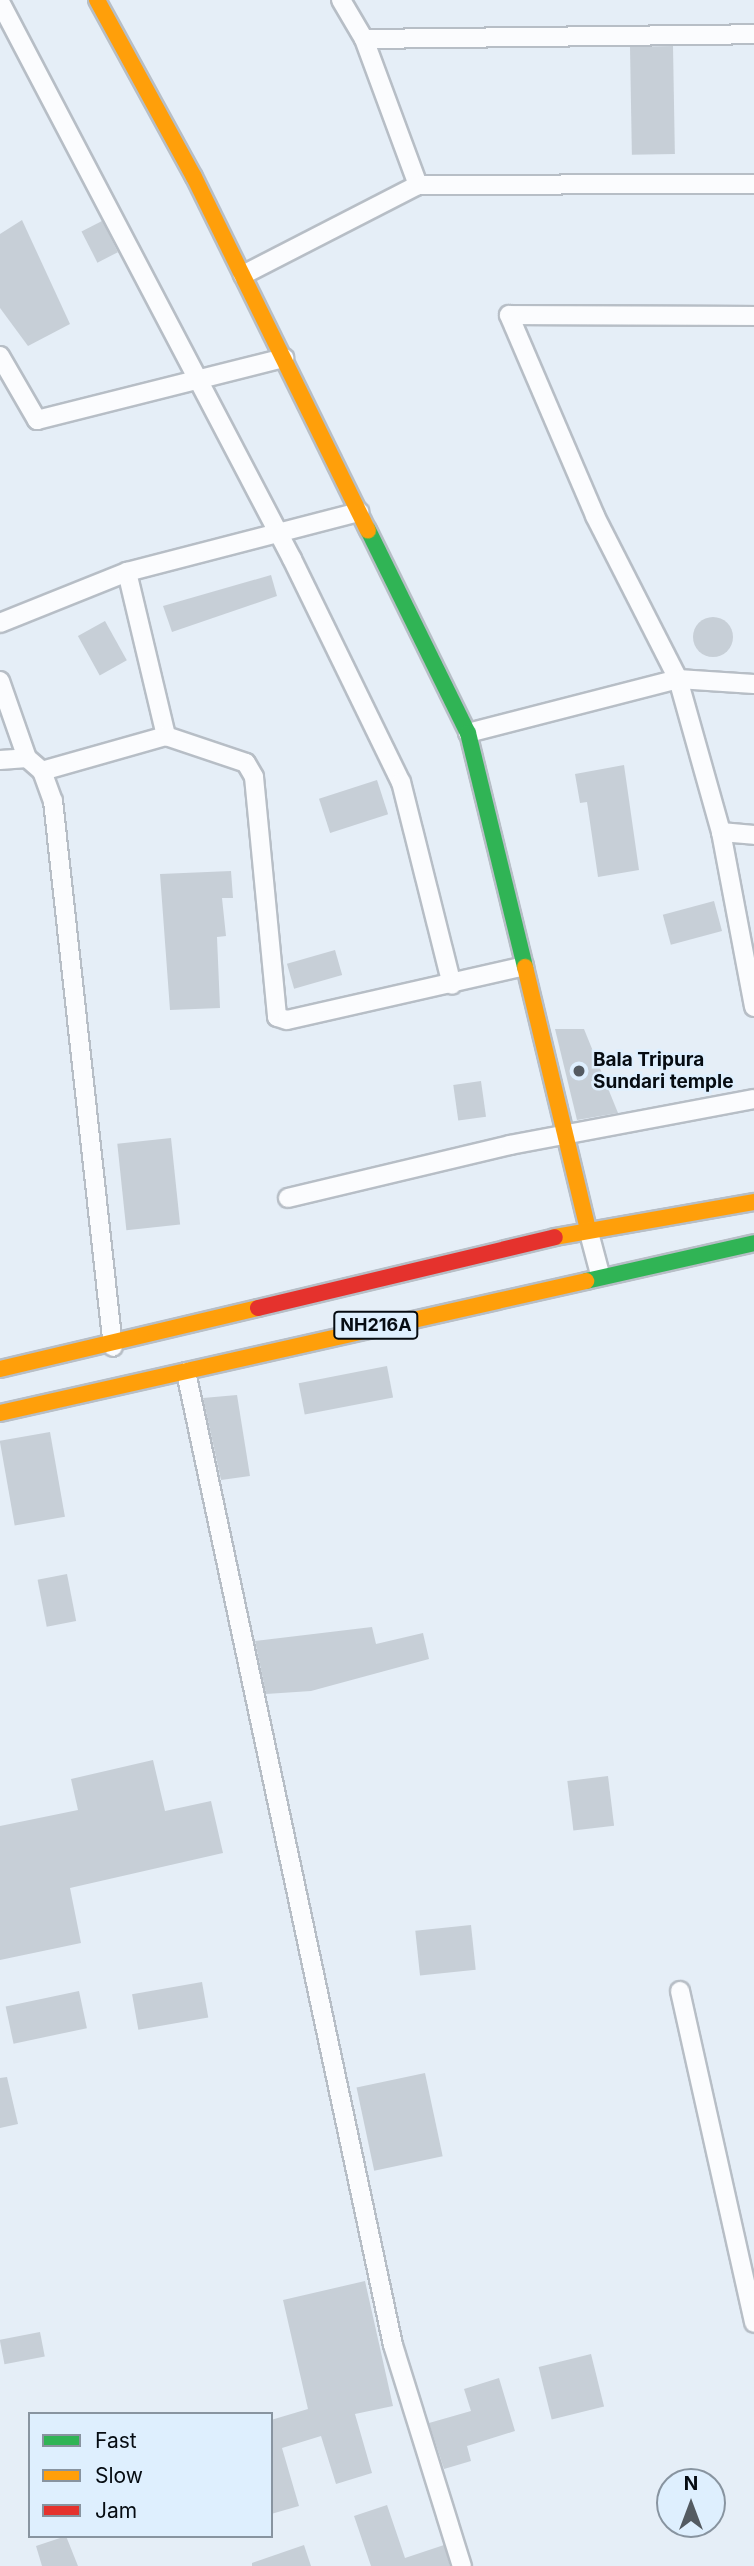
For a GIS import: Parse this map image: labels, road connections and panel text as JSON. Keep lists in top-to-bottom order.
{
  "streets": {
    "main road": ["NH216A"]
  },
  "places": ["Bala Tripura Sundari temple"],
  "legend": ["Fast", "Slow", "Jam"],
  "north": "top"
}
